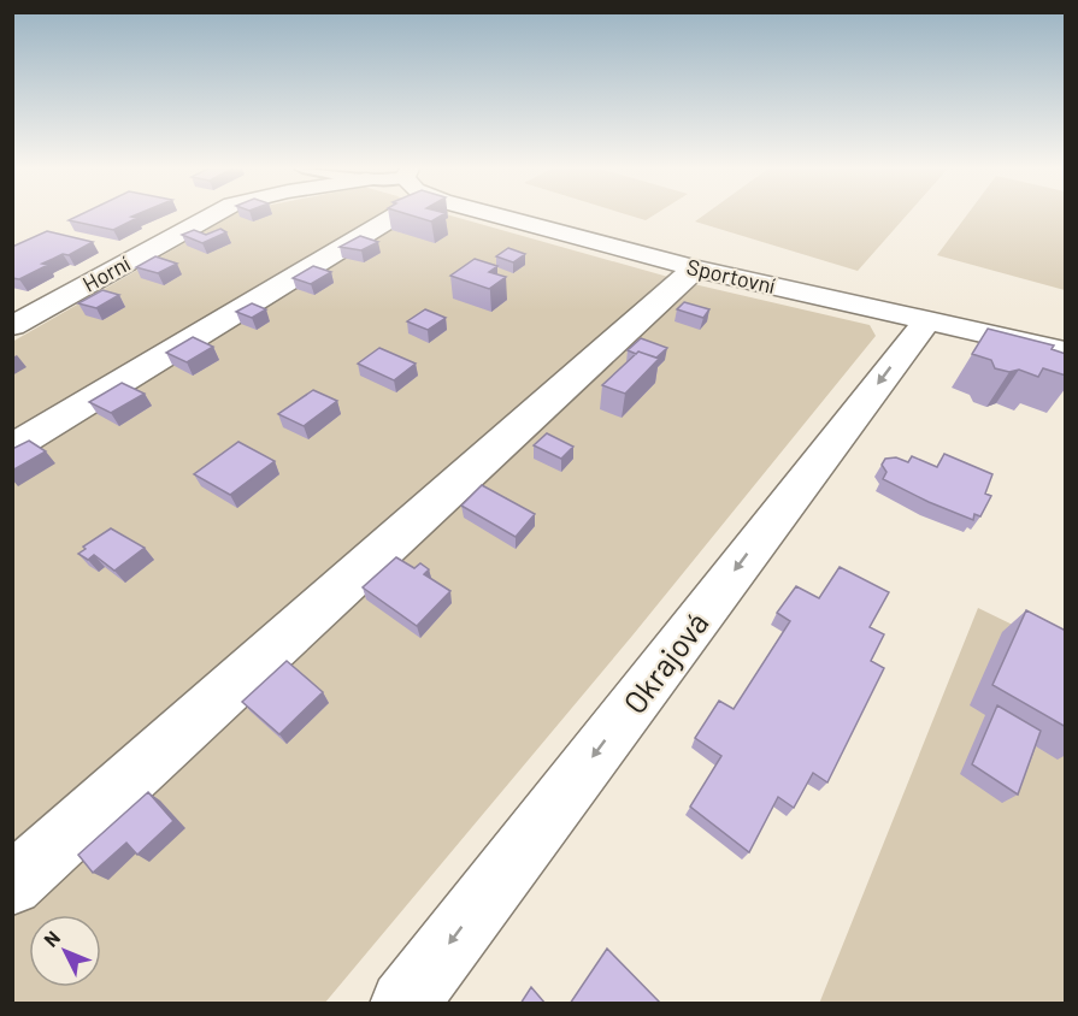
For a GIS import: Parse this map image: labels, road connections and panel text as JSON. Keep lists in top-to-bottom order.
{
  "streets": {
    "street": ["Horní", "Sportovní", "Okrajová"]
  },
  "crossings": [
    ["Sportovní", "Okrajová"]
  ],
  "north": "top left"
}
